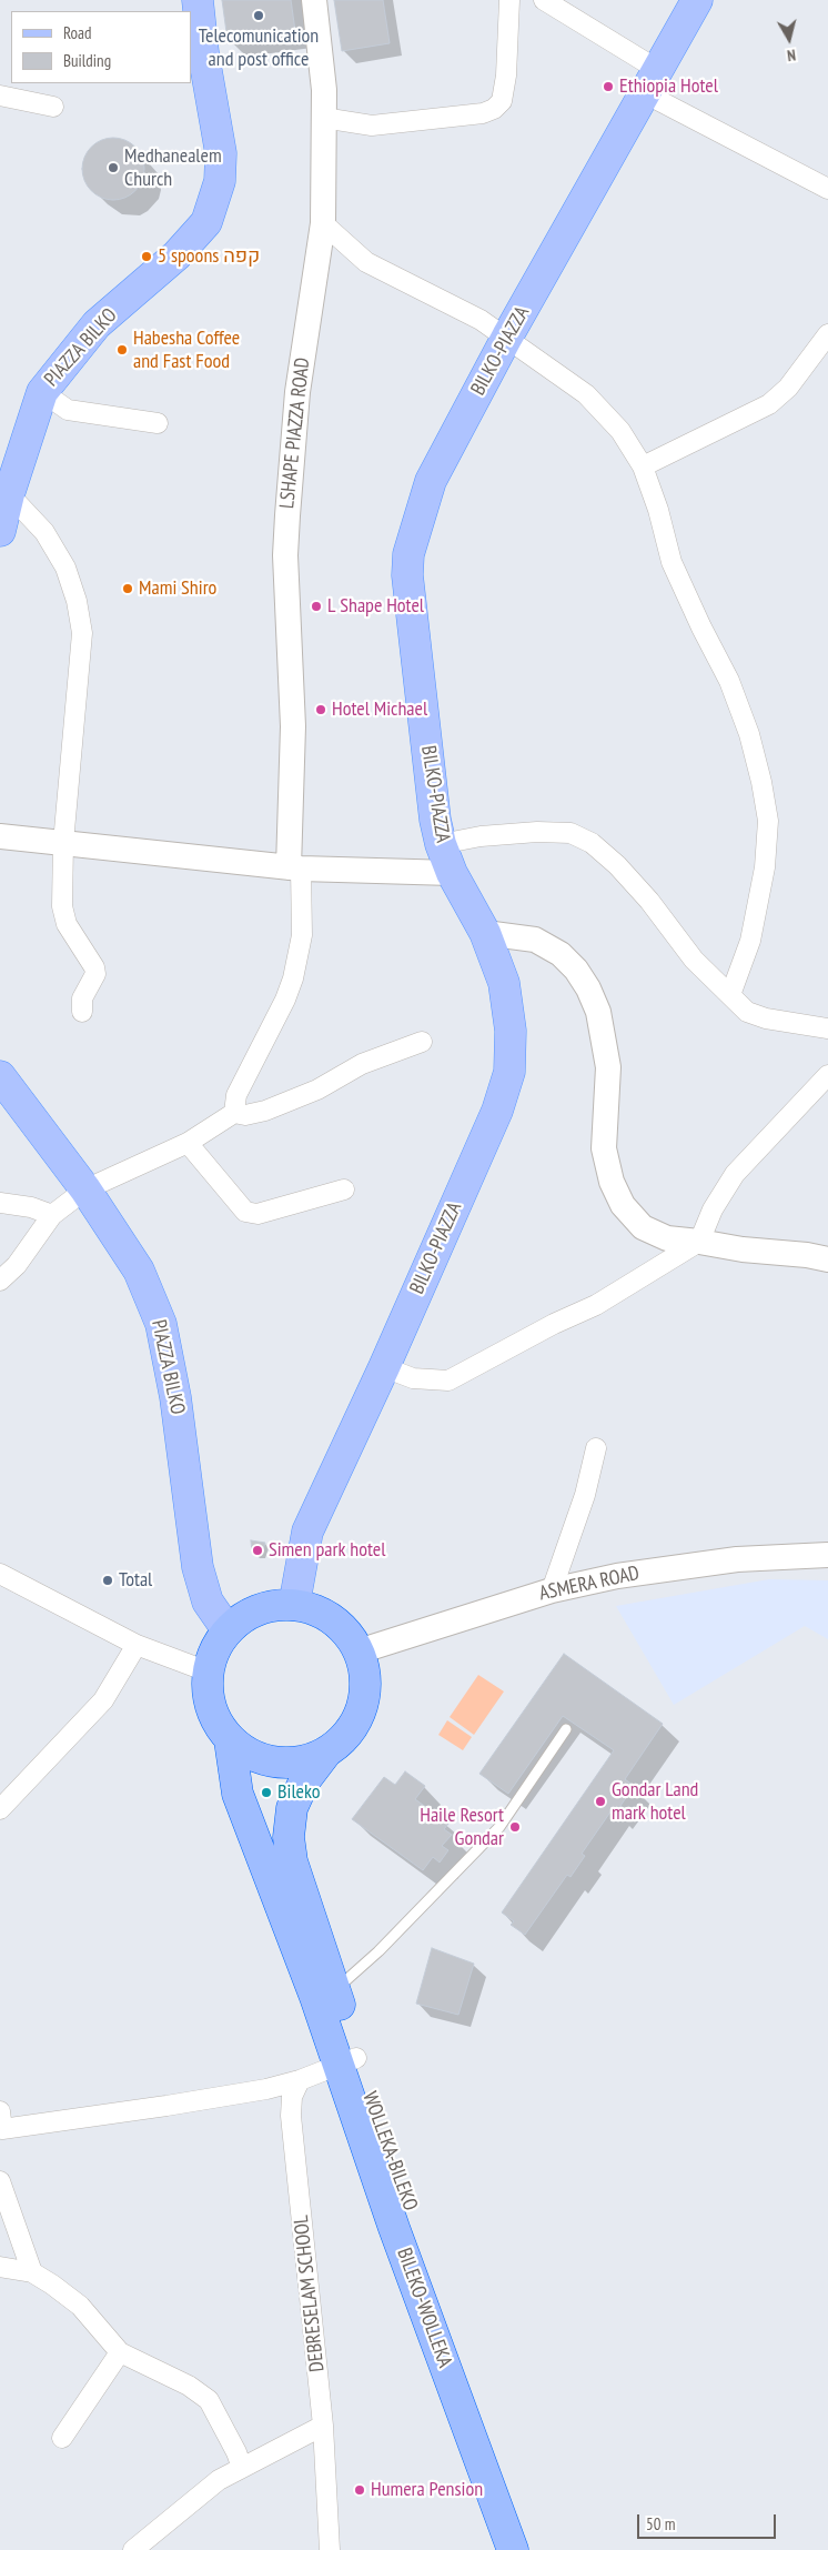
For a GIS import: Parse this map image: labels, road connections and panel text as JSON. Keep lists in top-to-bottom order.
{
  "streets": {
    "highway": ["BILEKO-WOLLEKA"],
    "main road": ["PIAZZA BILKO", "BILKO-PIAZZA"],
    "street": ["LSHAPE PIAZZA ROAD", "ASMERA ROAD", "DEBRESELAM SCHOOL"]
  },
  "crossings": [
    ["PIAZZA BILKO", "BILKO-PIAZZA"],
    ["PIAZZA BILKO", "ASMERA ROAD"],
    ["PIAZZA BILKO", "BILEKO-WOLLEKA"],
    ["BILKO-PIAZZA", "ASMERA ROAD"],
    ["BILKO-PIAZZA", "BILEKO-WOLLEKA"],
    ["ASMERA ROAD", "BILEKO-WOLLEKA"]
  ],
  "places": [
    "Telecomunication and post office",
    "Ethiopia Hotel",
    "Medhanealem Church",
    "5 spoons קפה",
    "Habesha Coffee and Fast Food",
    "Mami Shiro",
    "L Shape Hotel",
    "Hotel Michael",
    "Simen park hotel",
    "Total",
    "Bileko",
    "Gondar Land mark hotel",
    "Haile Resort Gondar",
    "Humera Pension"
  ],
  "legend": ["Road", "Building"],
  "scale_bar": "50 m",
  "north": "bottom"
}
